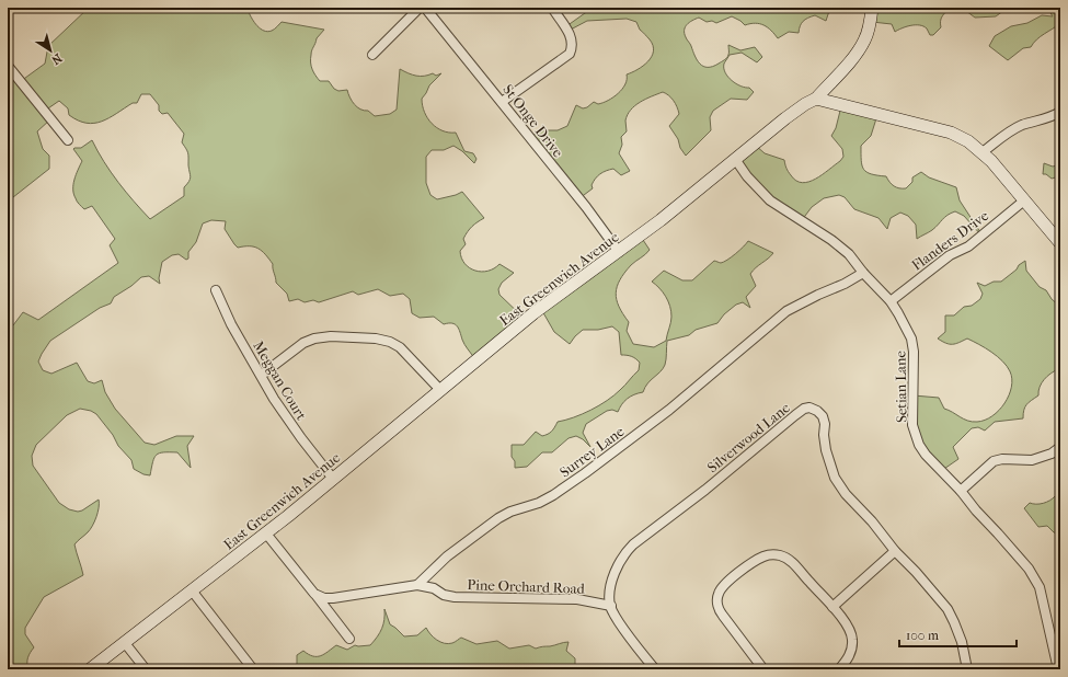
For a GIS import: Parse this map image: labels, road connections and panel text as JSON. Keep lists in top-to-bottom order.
{
  "streets": {
    "street": [
      "St Onge Drive",
      "Flanders Drive",
      "East Greenwich Avenue",
      "Meggan Court",
      "Setian Lane",
      "Silverwood Lane",
      "Surrey Lane",
      "Pine Orchard Road"
    ]
  },
  "crossings": [
    ["St Onge Drive", "East Greenwich Avenue"],
    ["Flanders Drive", "Setian Lane"],
    ["East Greenwich Avenue", "Meggan Court"],
    ["East Greenwich Avenue", "Setian Lane"],
    ["Setian Lane", "Surrey Lane"],
    ["Silverwood Lane", "Pine Orchard Road"],
    ["Surrey Lane", "Pine Orchard Road"]
  ],
  "scale_bar": "100 m",
  "north": "bottom right"
}
